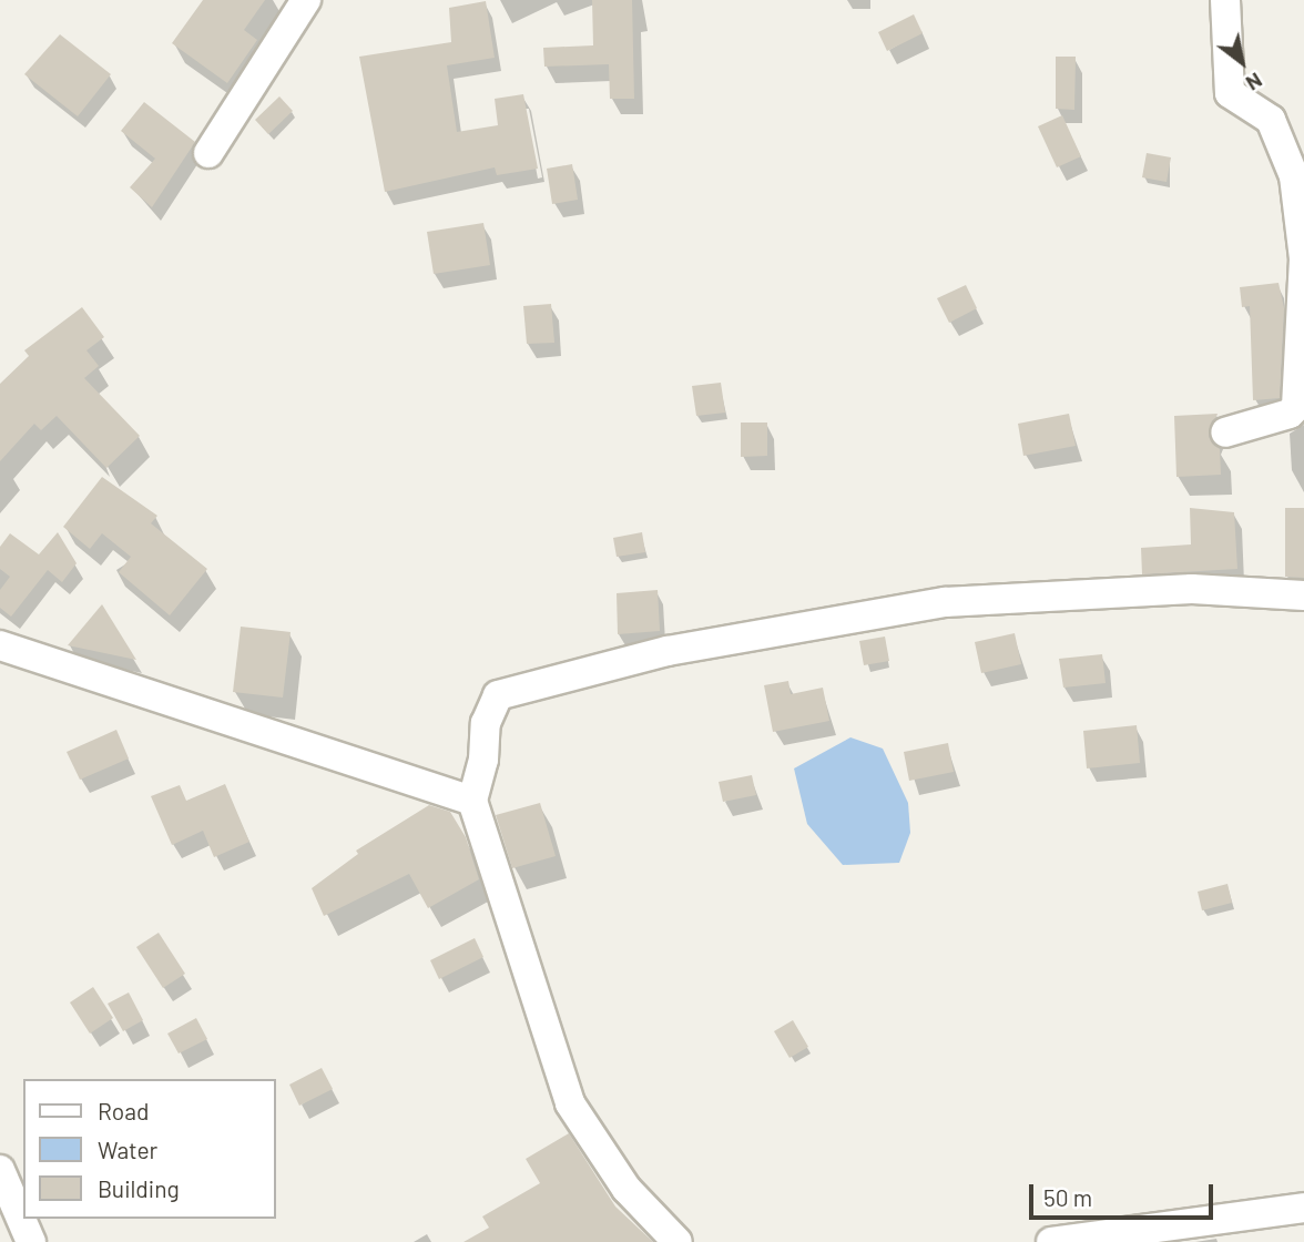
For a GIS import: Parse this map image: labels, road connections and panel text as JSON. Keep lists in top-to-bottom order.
{
  "legend": ["Road", "Water", "Building"],
  "scale_bar": "50 m",
  "north": "bottom right"
}
